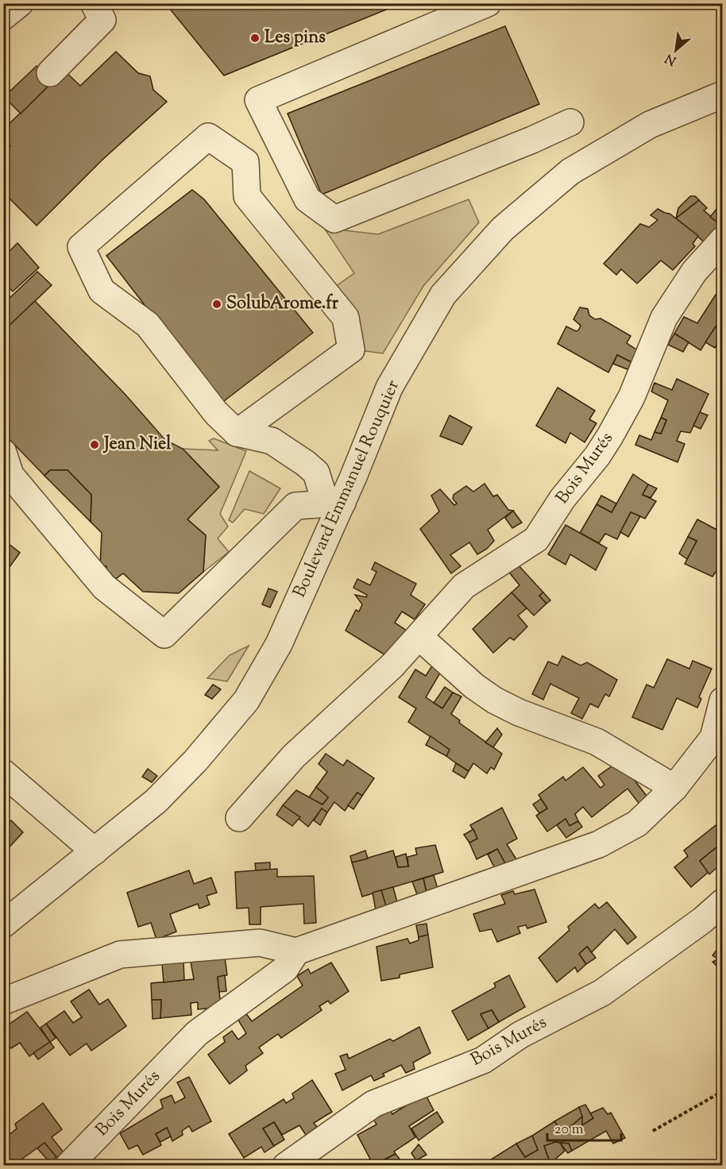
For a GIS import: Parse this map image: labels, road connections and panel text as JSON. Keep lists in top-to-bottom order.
{
  "streets": {
    "street": ["Bois Murés", "Boulevard Emmanuel Rouquier"]
  },
  "places": ["Les pins", "SolubArome.fr", "Jean Niel"],
  "scale_bar": "20 m",
  "north": "bottom left"
}
